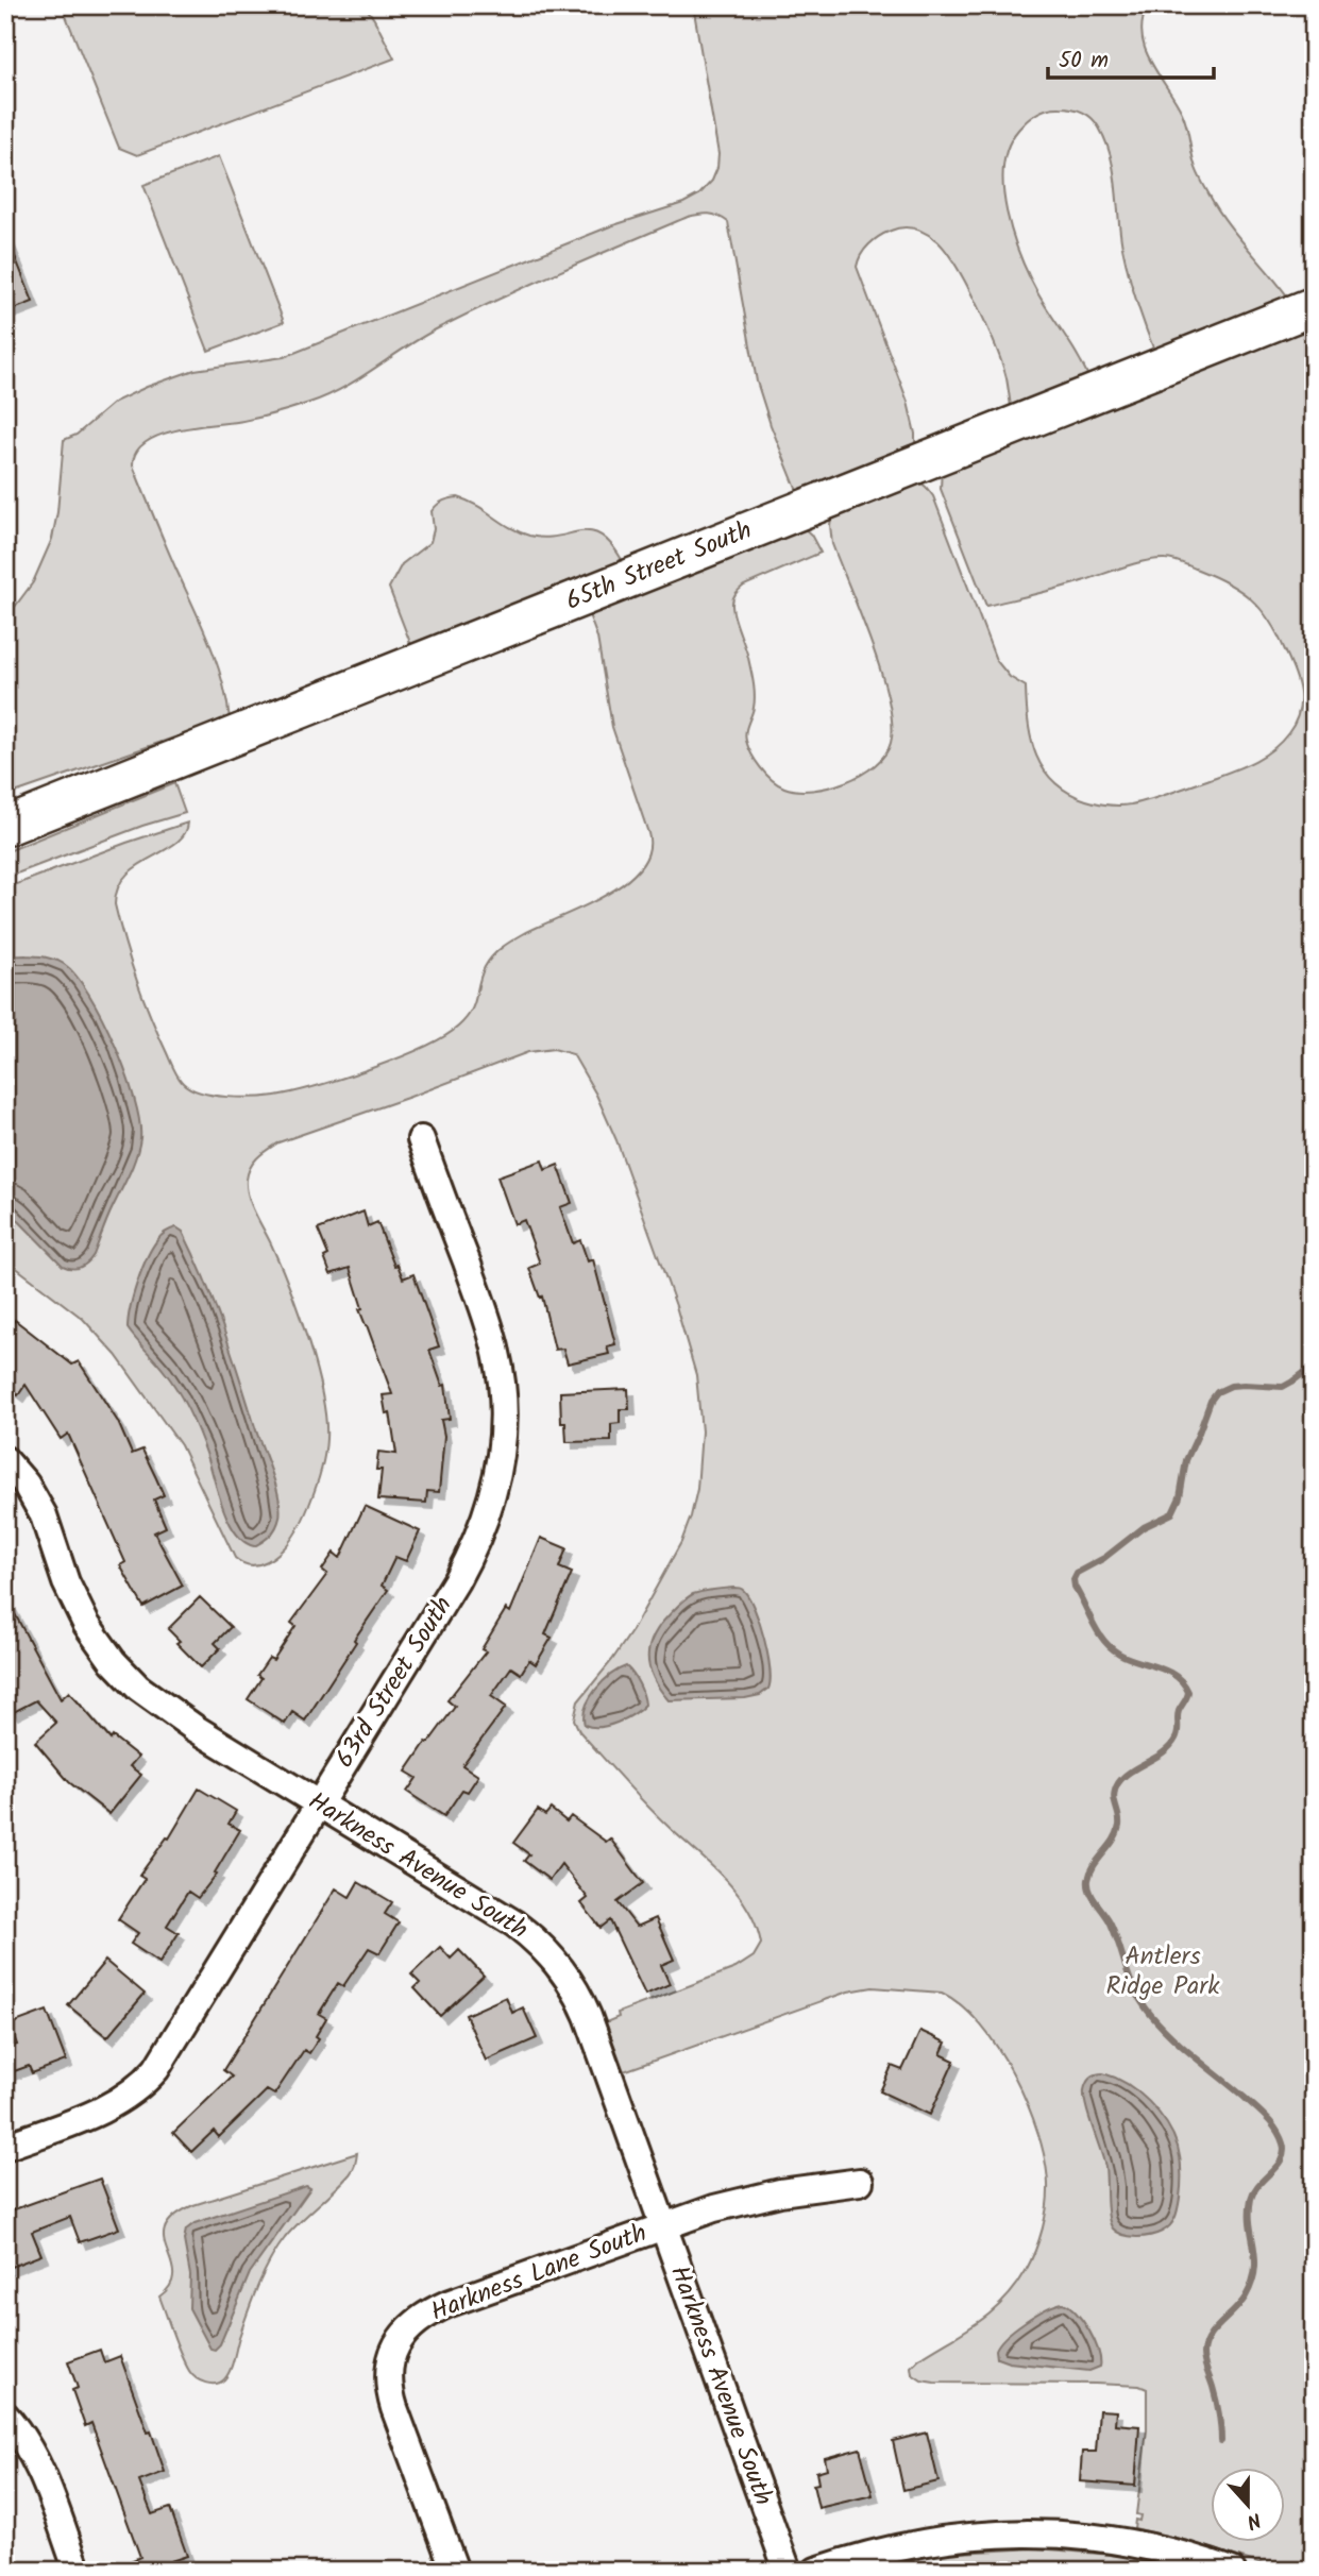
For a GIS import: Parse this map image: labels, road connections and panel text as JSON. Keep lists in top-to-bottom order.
{
  "streets": {
    "street": [
      "65th Street South",
      "63rd Street South",
      "Harkness Avenue South",
      "Harkness Lane South"
    ]
  },
  "crossings": [
    ["63rd Street South", "Harkness Avenue South"],
    ["Harkness Avenue South", "Harkness Lane South"]
  ],
  "parks": ["Antlers Ridge Park"],
  "scale_bar": "50 m",
  "north": "bottom"
}
